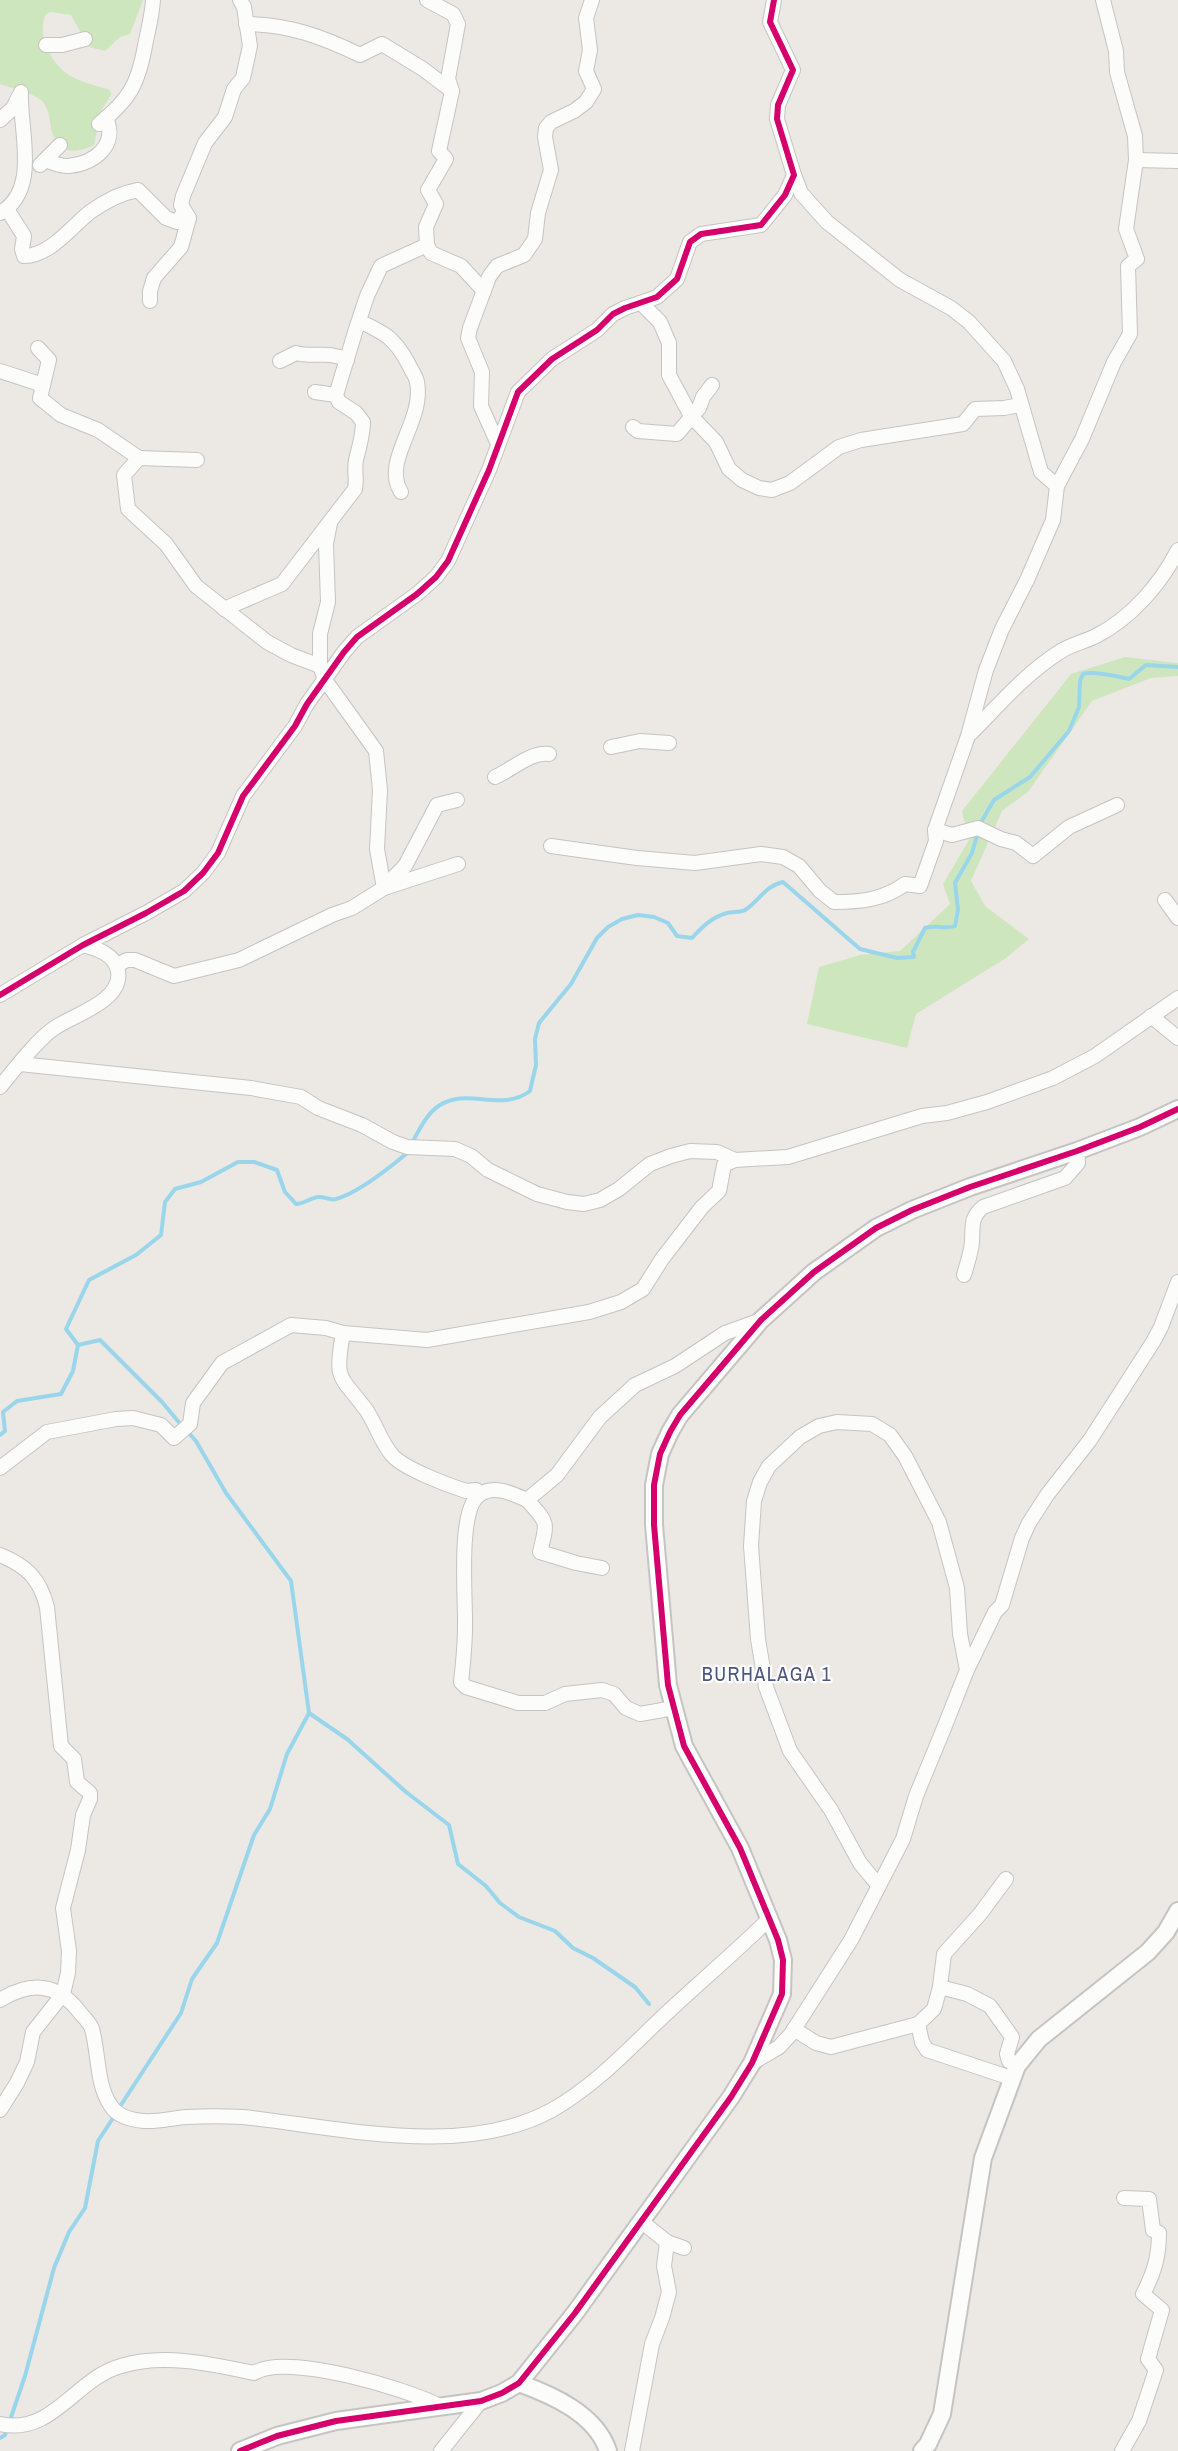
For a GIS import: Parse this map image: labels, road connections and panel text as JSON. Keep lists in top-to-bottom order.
{
  "districts": ["BURHALAGA 1"]
}
